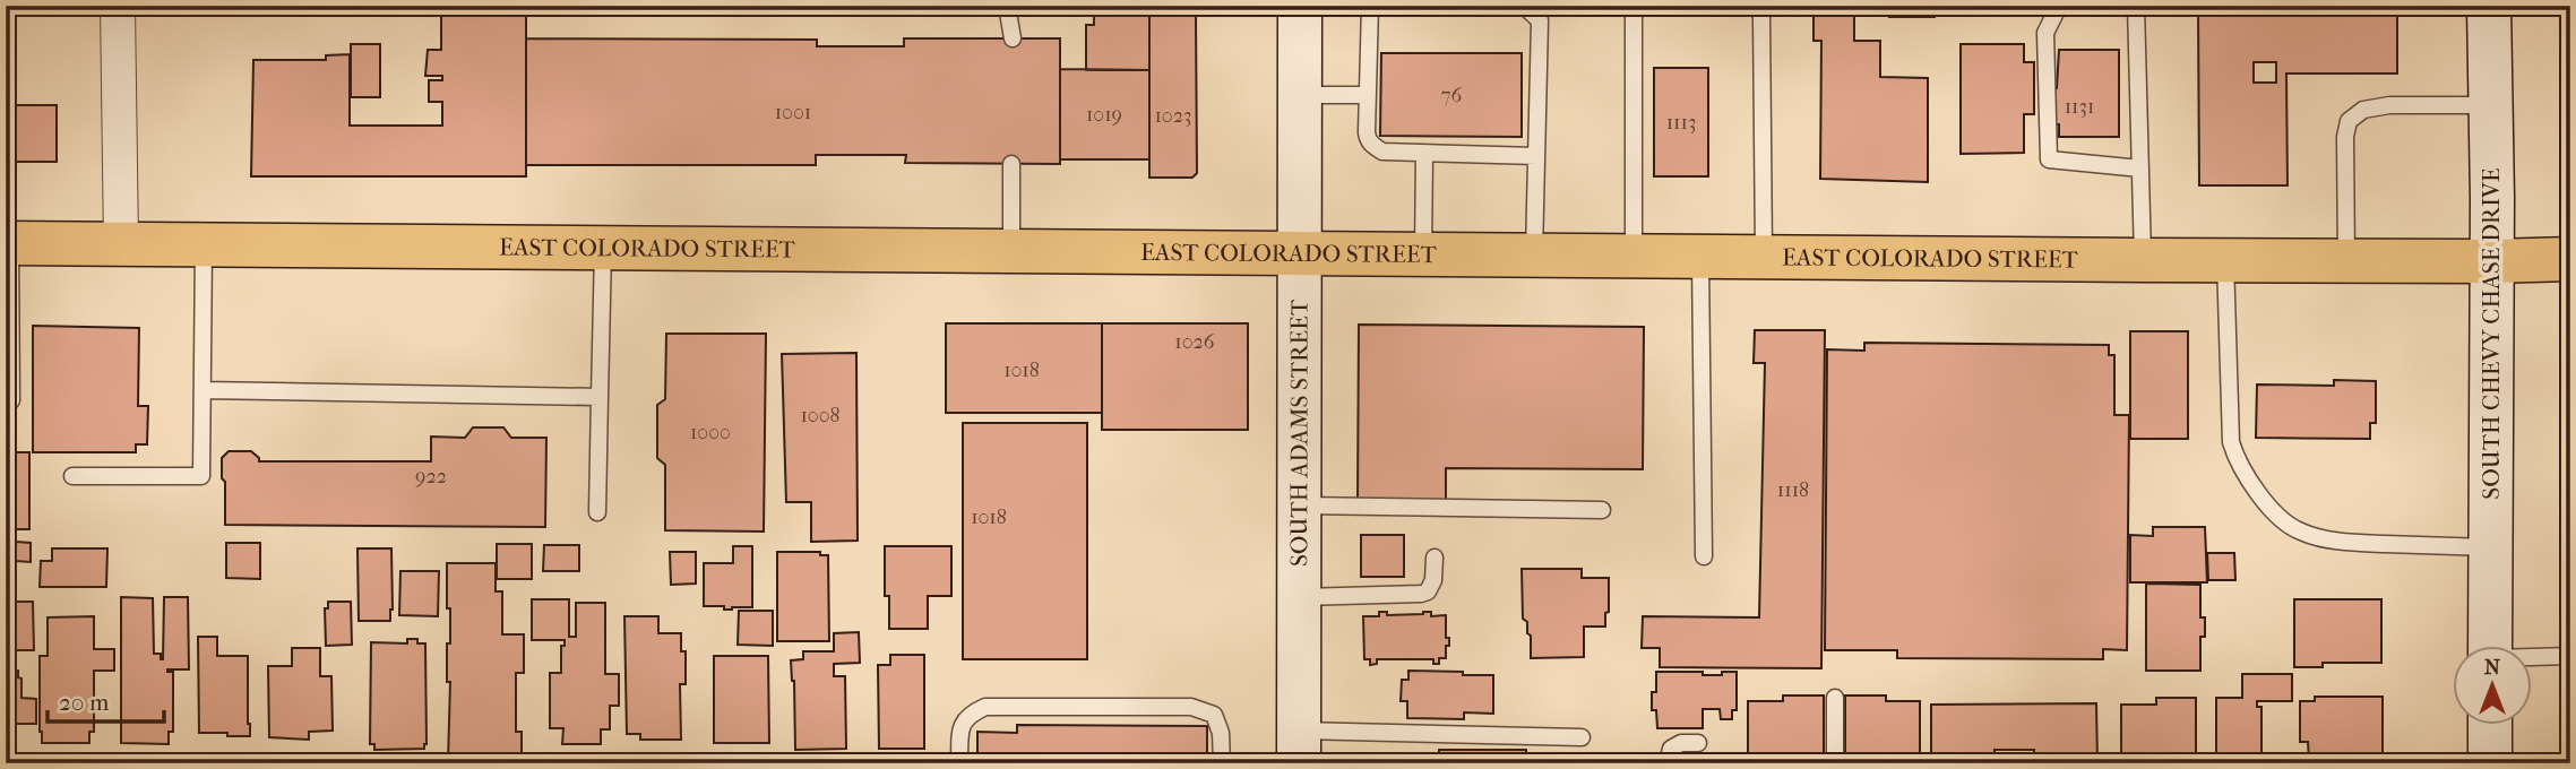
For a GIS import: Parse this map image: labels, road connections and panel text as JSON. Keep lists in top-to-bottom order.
{
  "streets": {
    "main road": ["EAST COLORADO STREET"],
    "street": ["SOUTH CHEVY CHASE DRIVE", "SOUTH ADAMS STREET"]
  },
  "crossings": [
    ["EAST COLORADO STREET", "SOUTH CHEVY CHASE DRIVE"],
    ["EAST COLORADO STREET", "SOUTH ADAMS STREET"]
  ],
  "house_numbers": [
    "76",
    "1131",
    "1001",
    "1019",
    "1023",
    "1113",
    "1026",
    "1018",
    "1008",
    "1000",
    "922",
    "1118",
    "1018"
  ],
  "scale_bar": "20 m",
  "north": "top"
}
